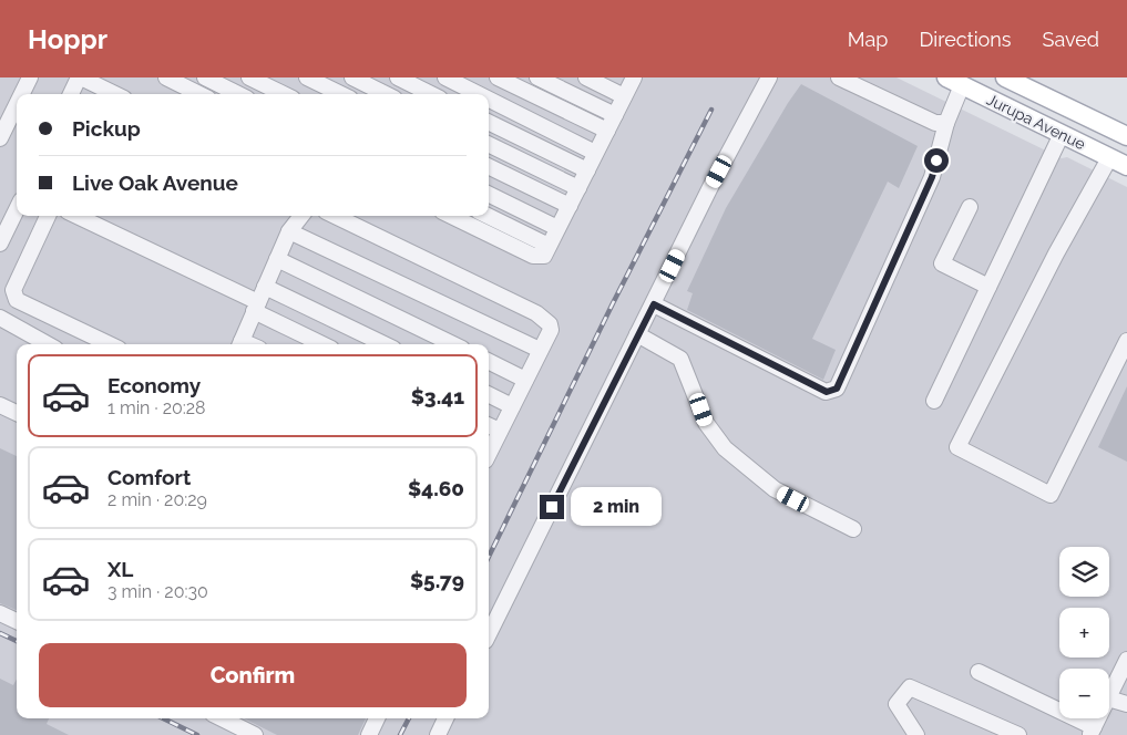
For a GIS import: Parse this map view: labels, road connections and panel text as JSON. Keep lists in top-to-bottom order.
{
  "streets": {
    "main road": ["Jurupa Avenue"]
  },
  "page": {
    "header": "Hoppr",
    "nav": ["Map", "Directions", "Saved"],
    "banner": ["Pickup", "Live Oak Avenue"],
    "list": [
      {
        "name": "Economy",
        "note": "1 min · 20:28",
        "value": "$3.41"
      },
      {
        "name": "Comfort",
        "note": "2 min · 20:29",
        "value": "$4.60"
      },
      {
        "name": "XL",
        "note": "3 min · 20:30",
        "value": "$5.79"
      }
    ],
    "bubble": "2 min",
    "map_buttons": ["+", "−"],
    "buttons": "Confirm"
  }
}
